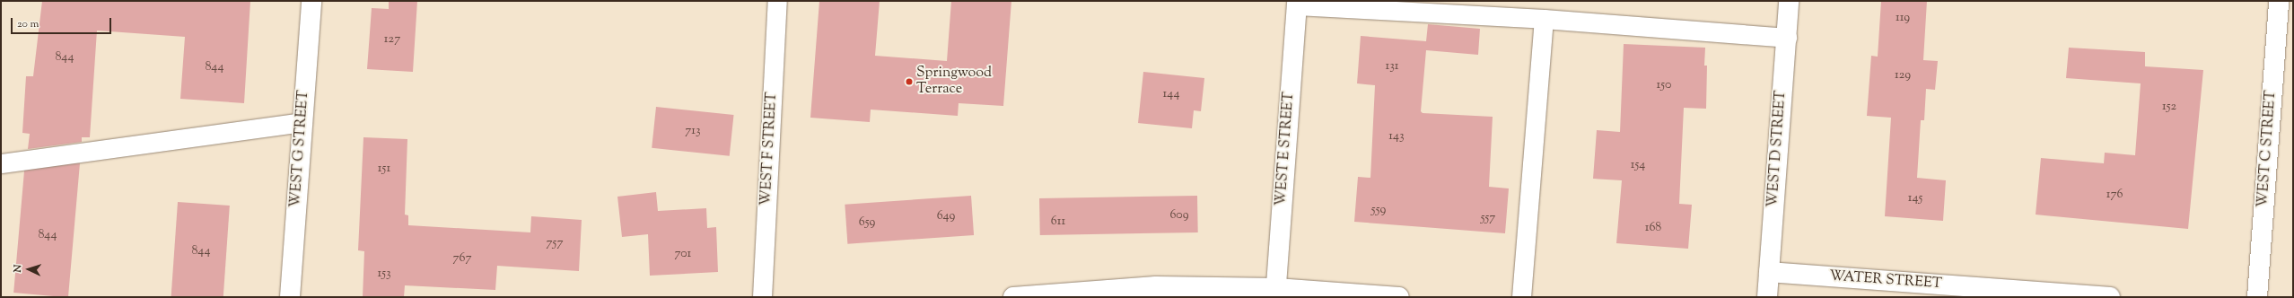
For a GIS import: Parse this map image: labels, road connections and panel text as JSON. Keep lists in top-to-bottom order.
{
  "streets": {
    "street": [
      "WEST G STREET",
      "WEST E STREET",
      "WEST D STREET",
      "WEST C STREET",
      "WATER STREET"
    ],
    "lane": ["WEST F STREET"]
  },
  "crossings": [
    ["WEST D STREET", "WATER STREET"]
  ],
  "places": ["Springwood Terrace"],
  "house_numbers": [
    "119",
    "127",
    "844",
    "131",
    "844",
    "129",
    "150",
    "144",
    "152",
    "713",
    "143",
    "154",
    "151",
    "176",
    "145",
    "559",
    "609",
    "649",
    "557",
    "611",
    "659",
    "168",
    "844",
    "757",
    "844",
    "701",
    "767",
    "153"
  ],
  "scale_bar": "20 m",
  "north": "left"
}
